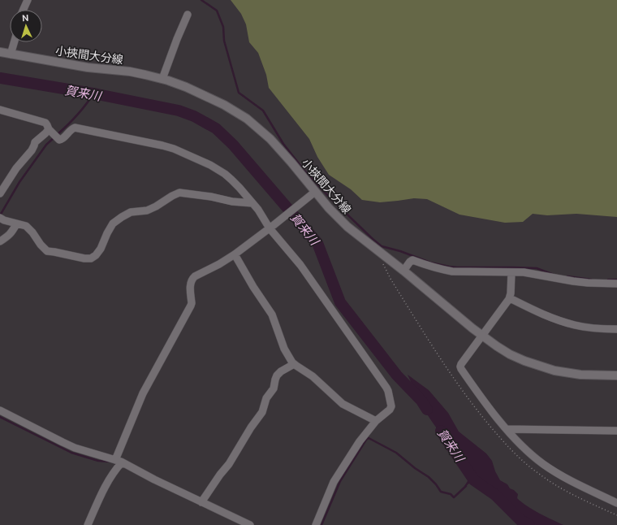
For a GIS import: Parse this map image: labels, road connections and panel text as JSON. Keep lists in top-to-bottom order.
{
  "streets": {
    "main road": ["小挾間大分線"]
  },
  "water": ["賀来川"],
  "north": "top"
}
